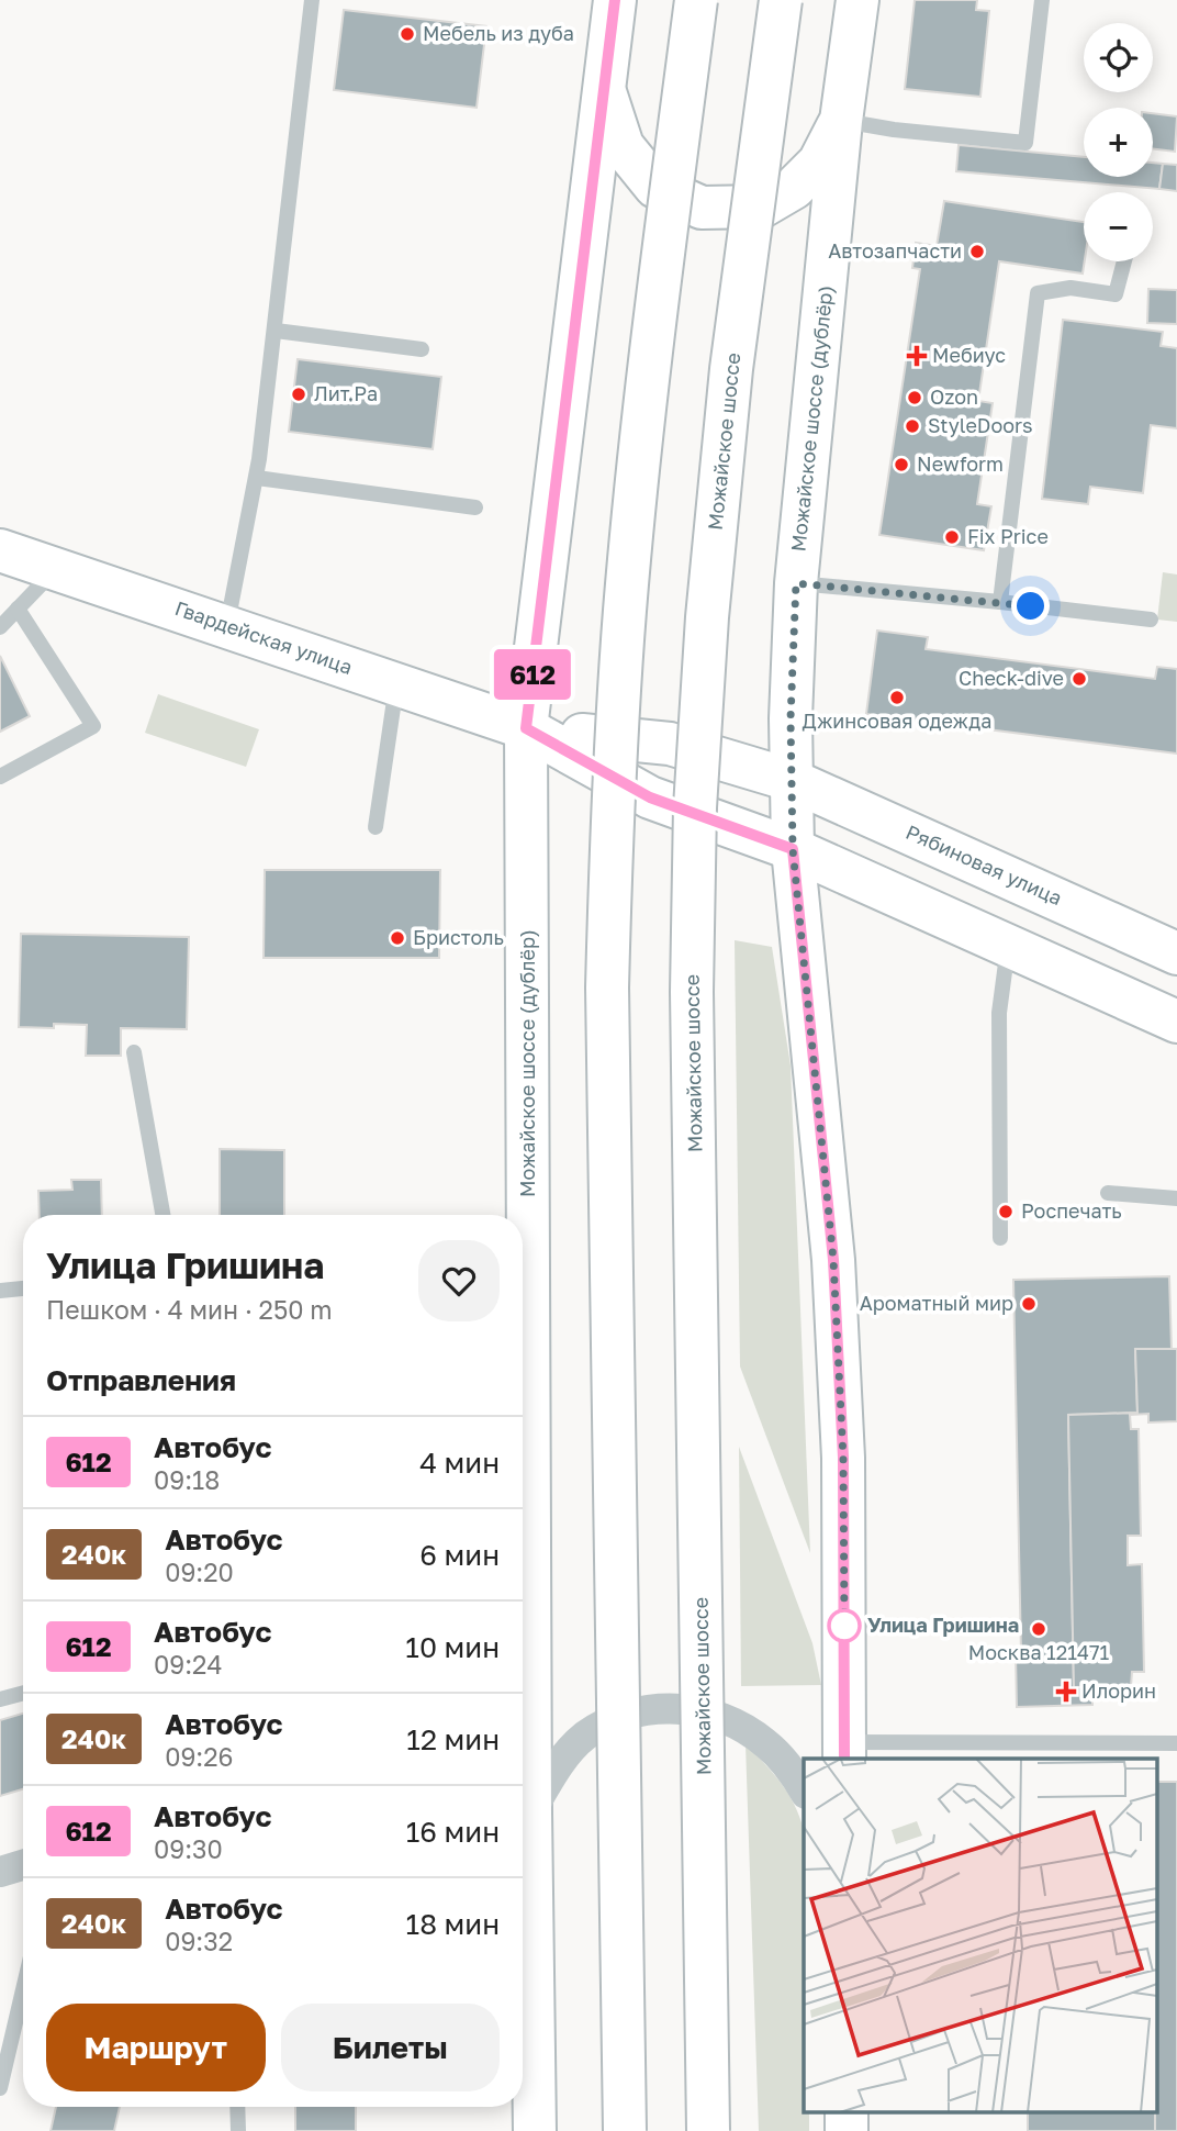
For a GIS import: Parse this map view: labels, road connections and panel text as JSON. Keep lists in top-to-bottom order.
{
  "streets": {
    "main road": [
      "Можайское шоссе (дублёр)",
      "Можайское шоссе",
      "Гвардейская улица",
      "Рябиновая улица"
    ]
  },
  "crossings": [
    ["Можайское шоссе (дублёр)", "Гвардейская улица"],
    ["Можайское шоссе (дублёр)", "Рябиновая улица"],
    ["Гвардейская улица", "Рябиновая улица"]
  ],
  "places": {
    "other": [
      "Мебель из дуба",
      "Автозапчасти",
      "Лит.Ра",
      "Ozon",
      "StyleDoors",
      "Newform",
      "Fix Price",
      "Check-dive",
      "Джинсовая одежда",
      "Бристоль",
      "Роспечать",
      "Ароматный мир",
      "Улица Гришина",
      "Москва 121471"
    ],
    "health": ["Мебиус", "Илорин"]
  },
  "lines": ["bus line 612"],
  "page": {
    "on_map": "612",
    "map_buttons": ["+", "−"],
    "heading": [
      ["Улица Гришина", "Пешком · 4 мин · 250 m"],
      "Отправления"
    ],
    "list": [
      {
        "mark": "612",
        "name": "Автобус",
        "note": "09:18",
        "value": "4 мин"
      },
      {
        "mark": "240к",
        "name": "Автобус",
        "note": "09:20",
        "value": "6 мин"
      },
      {
        "mark": "612",
        "name": "Автобус",
        "note": "09:24",
        "value": "10 мин"
      },
      {
        "mark": "240к",
        "name": "Автобус",
        "note": "09:26",
        "value": "12 мин"
      },
      {
        "mark": "612",
        "name": "Автобус",
        "note": "09:30",
        "value": "16 мин"
      },
      {
        "mark": "240к",
        "name": "Автобус",
        "note": "09:32",
        "value": "18 мин"
      }
    ],
    "buttons": ["Маршрут", "Билеты"]
  }
}
